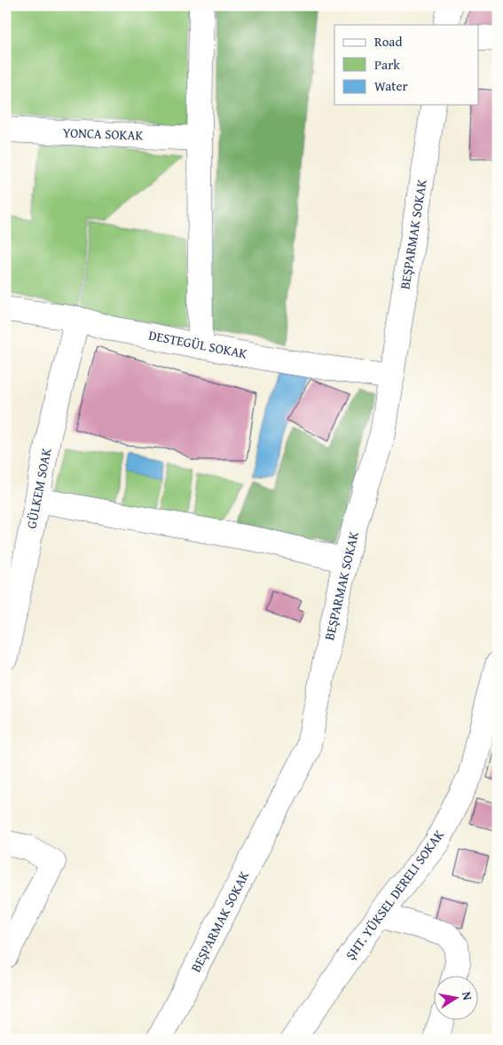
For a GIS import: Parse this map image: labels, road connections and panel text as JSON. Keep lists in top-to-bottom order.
{
  "streets": {
    "street": [
      "YONCA SOKAK",
      "BEŞPARMAK SOKAK",
      "DESTEGÜL SOKAK",
      "GÜLKEM SOAK",
      "ŞHT. YÜKSEL DERELI SOKAK"
    ]
  },
  "crossings": [
    ["BEŞPARMAK SOKAK", "DESTEGÜL SOKAK"],
    ["DESTEGÜL SOKAK", "GÜLKEM SOAK"]
  ],
  "legend": ["Road", "Park", "Water"],
  "north": "right"
}
